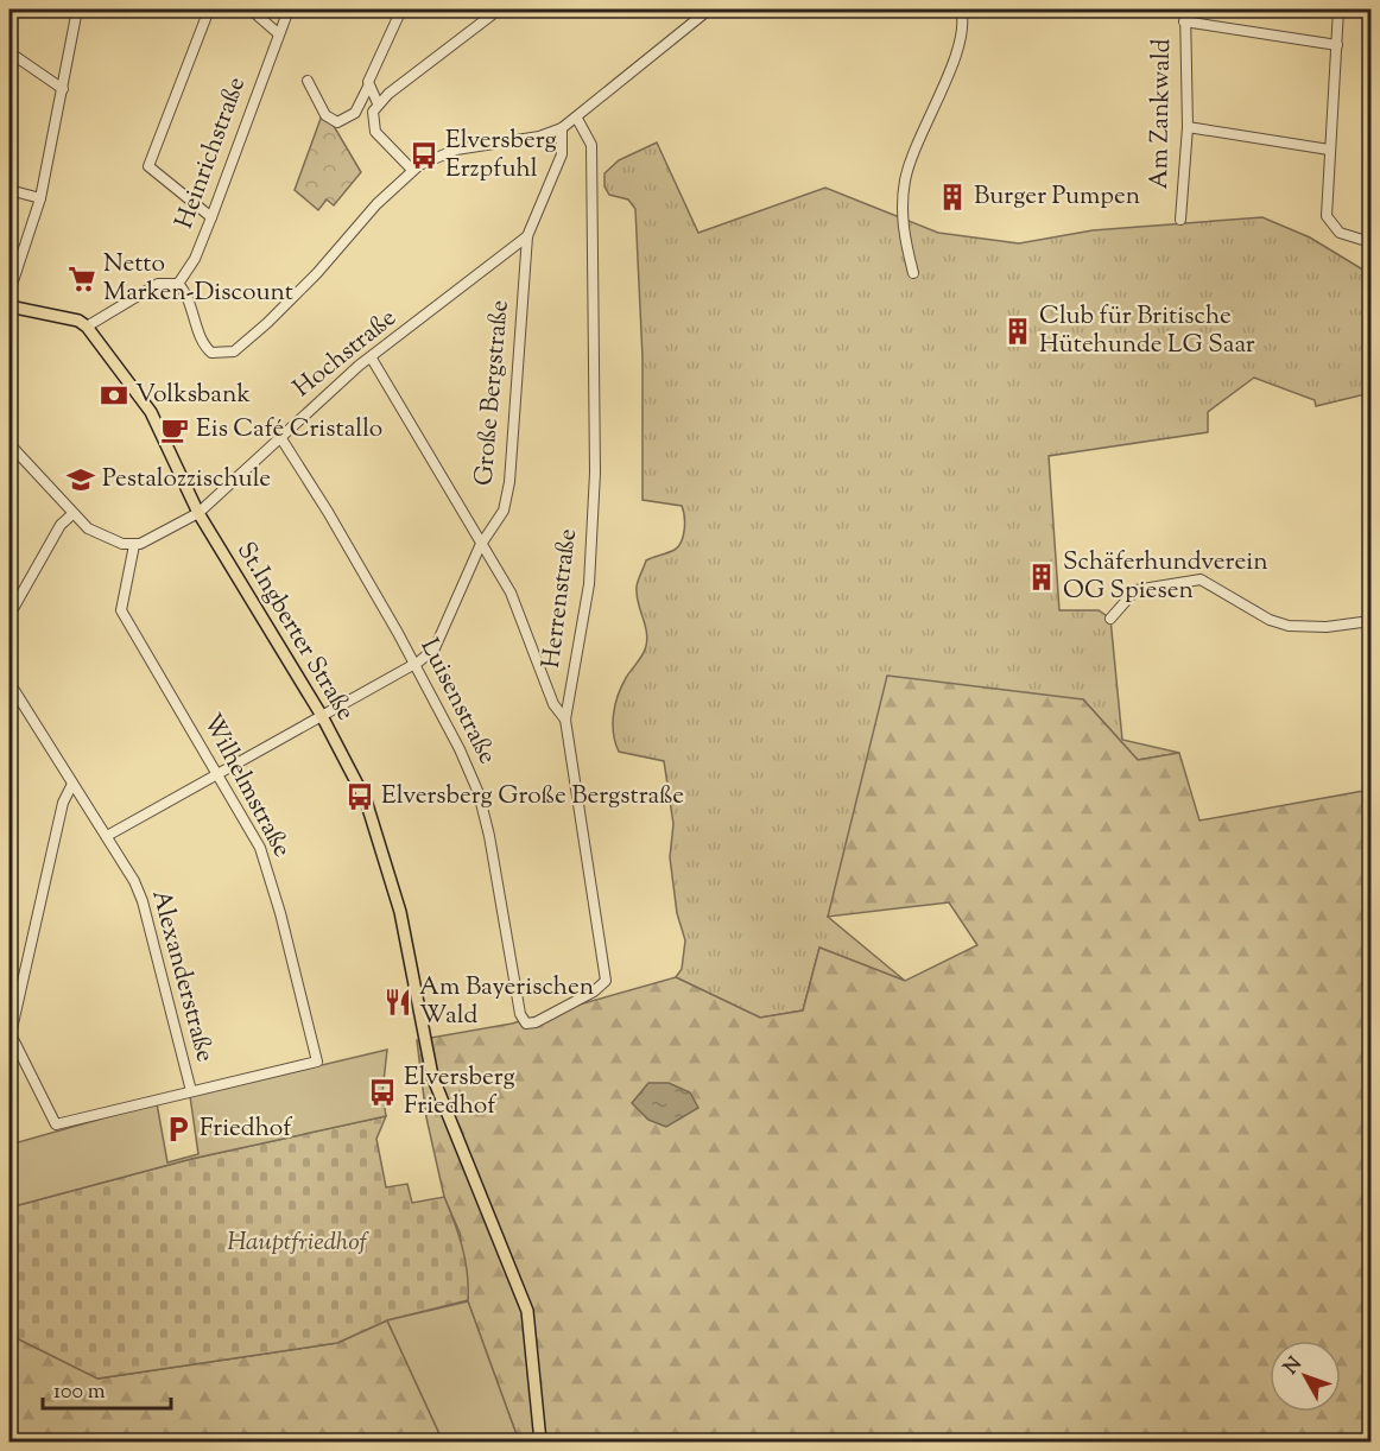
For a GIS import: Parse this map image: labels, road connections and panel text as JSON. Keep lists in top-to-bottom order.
{
  "streets": {
    "main road": ["St.Ingberter Straße"],
    "street": [
      "Am Zankwald",
      "Heinrichstraße",
      "Hochstraße",
      "Große Bergstraße",
      "Herrenstraße",
      "Luisenstraße",
      "Wilhelmstraße",
      "Alexanderstraße"
    ]
  },
  "crossings": [
    ["Hochstraße", "Große Bergstraße"],
    ["Hochstraße", "St.Ingberter Straße"],
    ["Hochstraße", "Luisenstraße"],
    ["Hochstraße", "Wilhelmstraße"],
    ["Große Bergstraße", "St.Ingberter Straße"],
    ["Große Bergstraße", "Luisenstraße"],
    ["Große Bergstraße", "Wilhelmstraße"],
    ["Große Bergstraße", "Alexanderstraße"],
    ["Herrenstraße", "Luisenstraße"],
    ["Wilhelmstraße", "Alexanderstraße"]
  ],
  "parks": ["Hauptfriedhof"],
  "places": {
    "bus stop": ["Elversberg Erzpfuhl", "Elversberg Große Bergstraße", "Elversberg Friedhof"],
    "building": ["Burger Pumpen", "Club für Britische Hütehunde LG Saar", "Schäferhundverein OG Spiesen"],
    "supermarket": ["Netto Marken-Discount"],
    "bank": ["Volksbank"],
    "cafe": ["Eis Café Cristallo"],
    "school or university": ["Pestalozzischule"],
    "restaurant": ["Am Bayerischen Wald"],
    "parking": ["Friedhof"]
  },
  "scale_bar": "100 m",
  "north": "top left"
}
